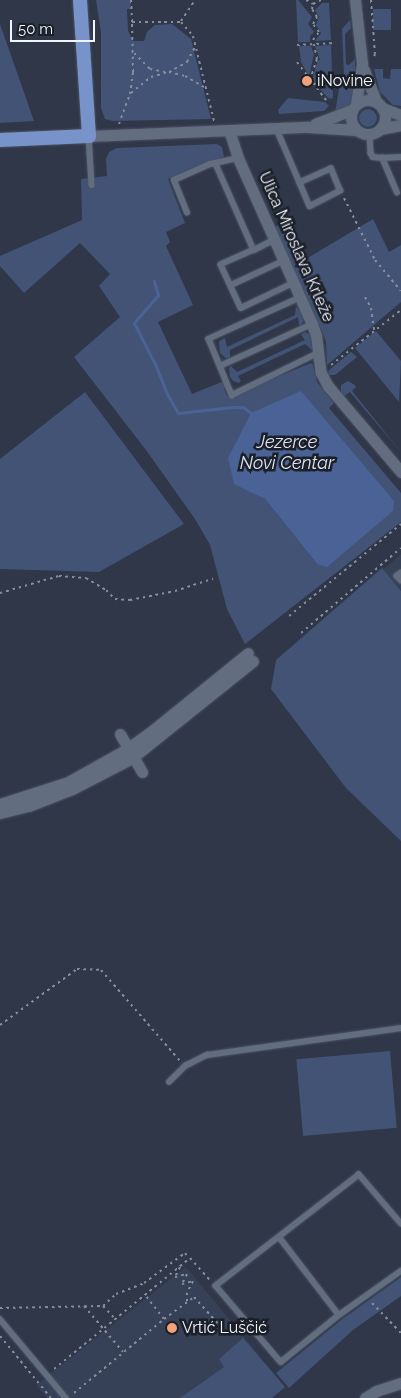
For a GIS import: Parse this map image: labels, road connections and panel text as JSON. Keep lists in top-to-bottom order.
{
  "streets": {
    "street": ["Ulica Miroslava Krleže"]
  },
  "water": ["Jezerce Novi Centar"],
  "places": ["iNovine", "Vrtić Luščić"],
  "scale_bar": "50 m"
}
